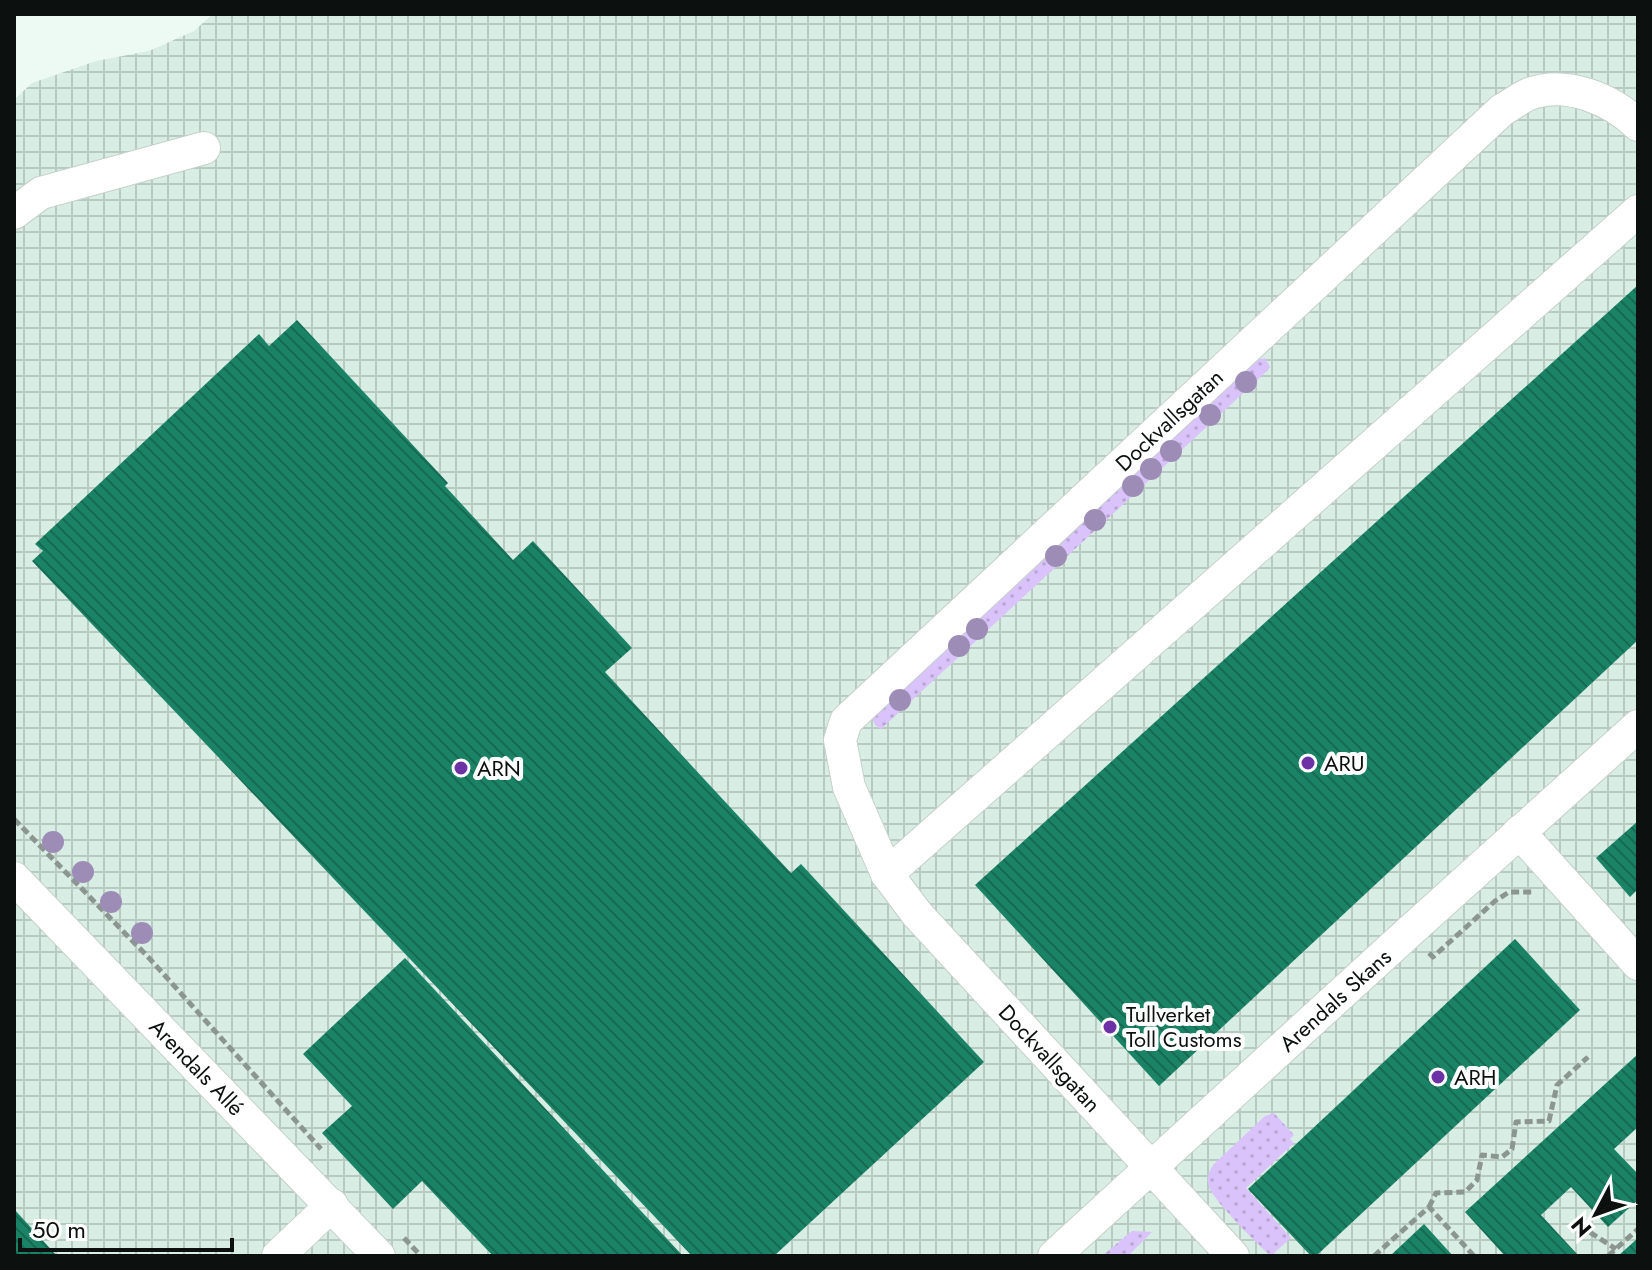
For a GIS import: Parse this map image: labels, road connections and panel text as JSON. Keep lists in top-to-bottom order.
{
  "streets": {
    "street": ["Dockvallsgatan", "Arendals Skans", "Arendals Allé"]
  },
  "crossings": [
    ["Dockvallsgatan", "Arendals Skans"]
  ],
  "places": [
    "ARU",
    "ARN",
    "Tullverket Toll Customs",
    "ARH"
  ],
  "scale_bar": "50 m",
  "north": "bottom left"
}
